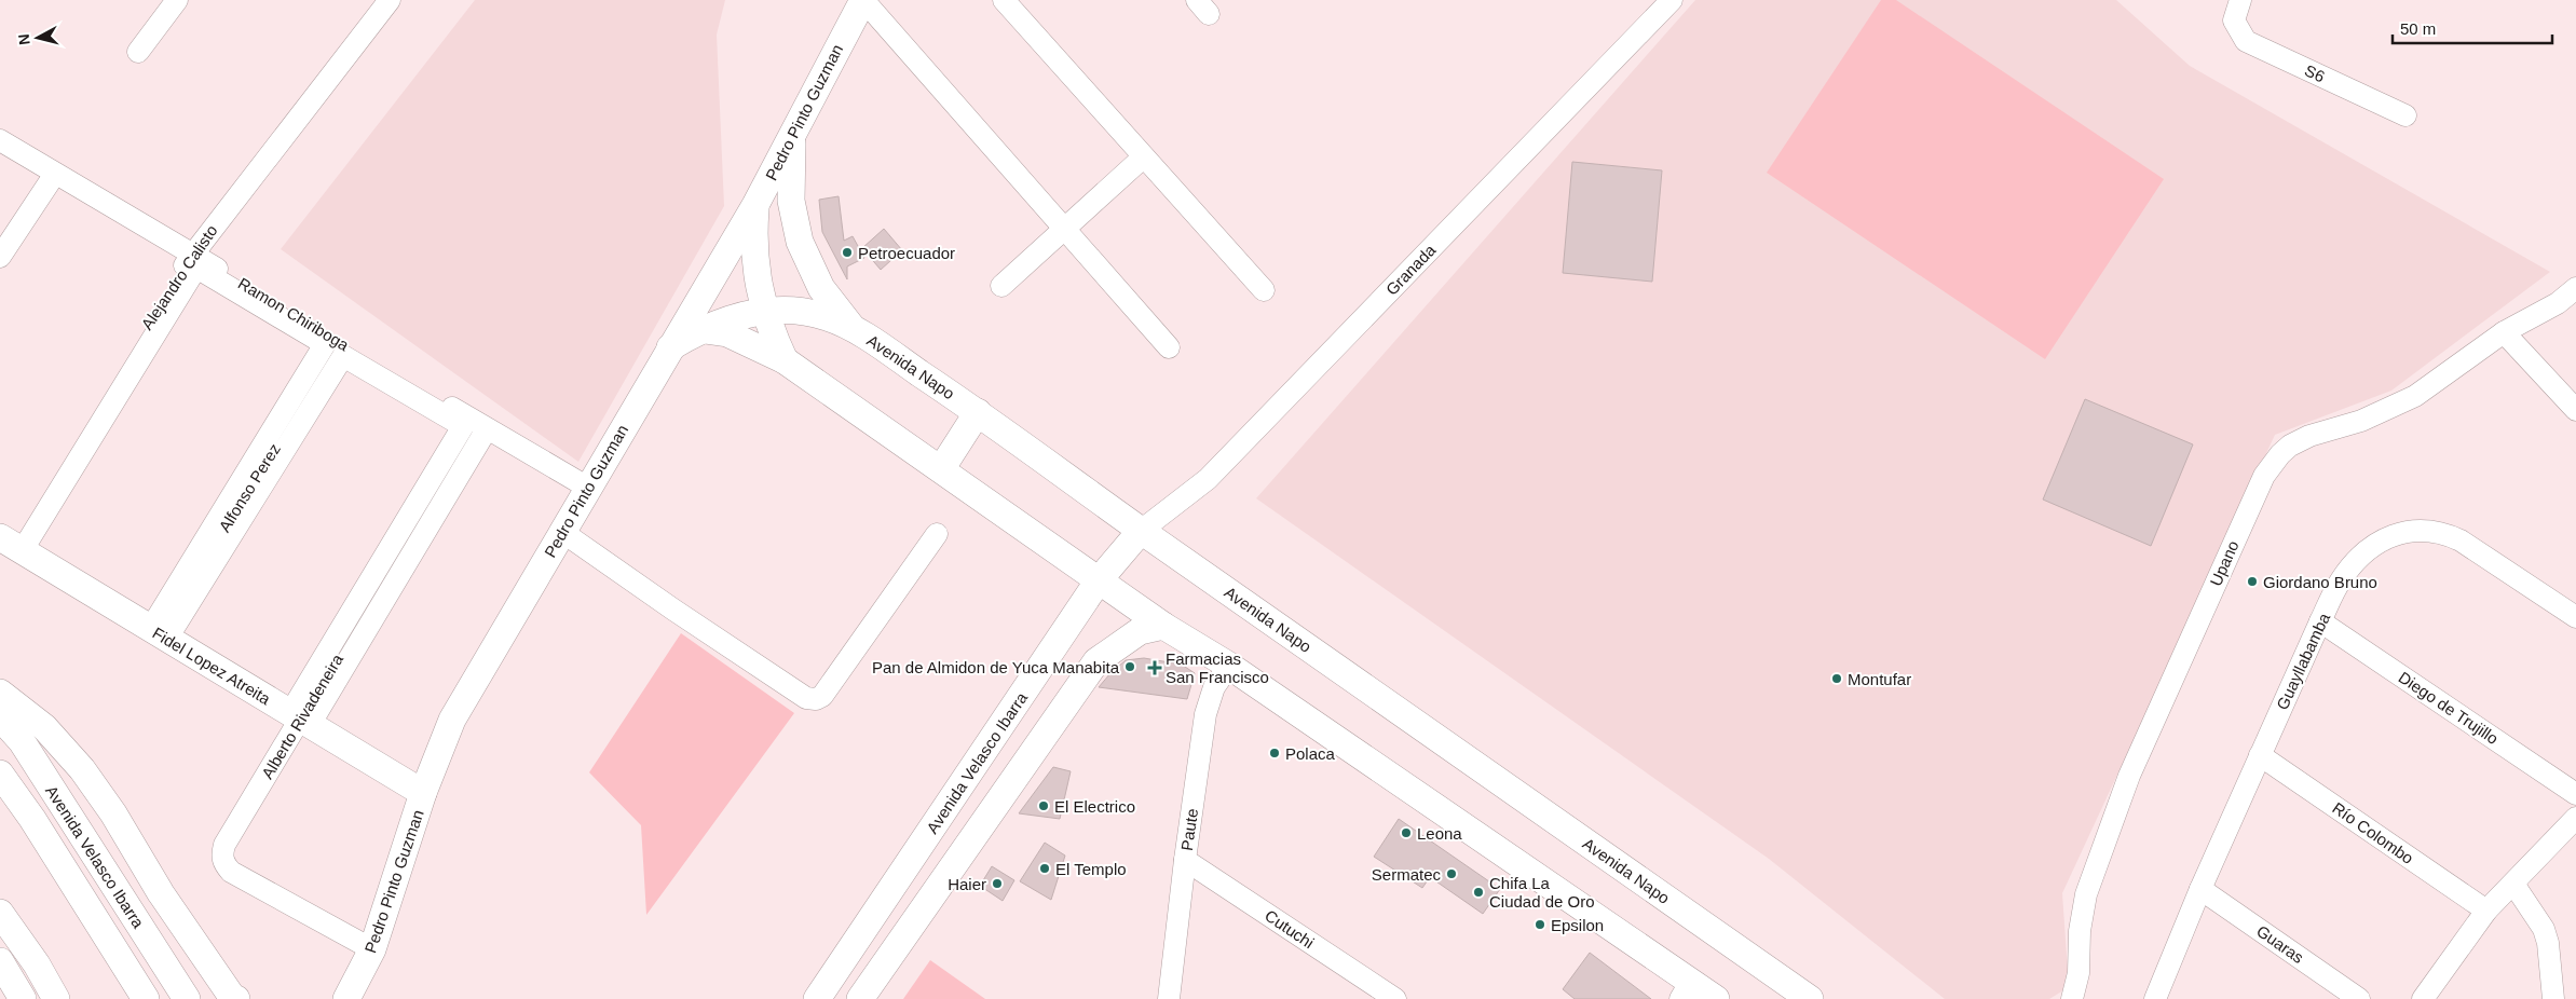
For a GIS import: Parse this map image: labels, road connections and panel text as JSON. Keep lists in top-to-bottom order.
{
  "streets": {
    "main road": [
      "Pedro Pinto Guzman",
      "Avenida Napo",
      "Fidel Lopez Atreita",
      "Avenida Velasco Ibarra"
    ],
    "street": [
      "S6",
      "Granada",
      "Alejandro Calisto",
      "Ramon Chiriboga",
      "Alfonso Perez",
      "Upano",
      "Guayllabamba",
      "Diego de Trujillo",
      "Alberto Rivadeneira",
      "Paute",
      "Río Colombo",
      "Cutuchi",
      "Guaras"
    ]
  },
  "crossings": [
    ["Pedro Pinto Guzman", "Ramon Chiriboga"],
    ["Pedro Pinto Guzman", "Avenida Napo"],
    ["Pedro Pinto Guzman", "Fidel Lopez Atreita"],
    ["Pedro Pinto Guzman", "Alberto Rivadeneira"],
    ["Granada", "Avenida Napo"],
    ["Granada", "Avenida Velasco Ibarra"],
    ["Alejandro Calisto", "Ramon Chiriboga"],
    ["Alejandro Calisto", "Fidel Lopez Atreita"],
    ["Ramon Chiriboga", "Alfonso Perez"],
    ["Ramon Chiriboga", "Alberto Rivadeneira"],
    ["Avenida Napo", "Avenida Velasco Ibarra"],
    ["Alfonso Perez", "Fidel Lopez Atreita"],
    ["Guayllabamba", "Diego de Trujillo"],
    ["Guayllabamba", "Río Colombo"],
    ["Guayllabamba", "Guaras"],
    ["Fidel Lopez Atreita", "Alberto Rivadeneira"],
    ["Paute", "Cutuchi"]
  ],
  "places": {
    "other": [
      "Petroecuador",
      "Giordano Bruno",
      "Pan de Almidon de Yuca Manabita",
      "Montufar",
      "Polaca",
      "El Electrico",
      "Leona",
      "El Templo",
      "Sermatec",
      "Haier",
      "Chifa La Ciudad de Oro",
      "Epsilon"
    ],
    "health": ["Farmacias San Francisco"]
  },
  "scale_bar": "50 m",
  "north": "left"
}
